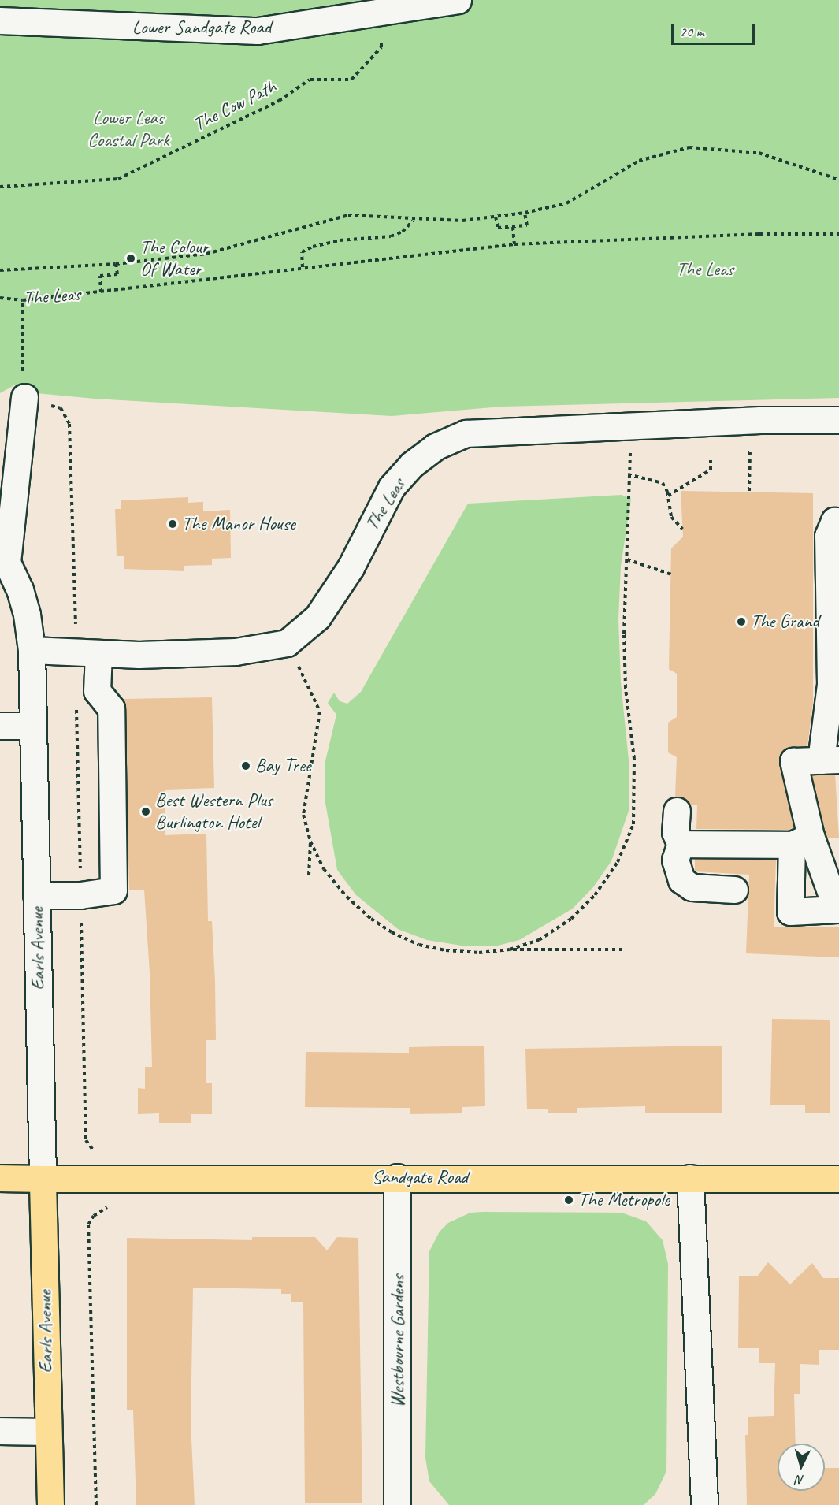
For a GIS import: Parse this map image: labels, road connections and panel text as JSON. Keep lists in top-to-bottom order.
{
  "streets": {
    "main road": ["Earls Avenue", "Sandgate Road"],
    "street": ["Lower Sandgate Road", "The Leas", "Westbourne Gardens"],
    "path": ["The Cow Path"]
  },
  "crossings": [
    ["Lower Sandgate Road", "The Cow Path"],
    ["Earls Avenue", "Sandgate Road"],
    ["Sandgate Road", "Westbourne Gardens"]
  ],
  "parks": ["Lower Leas Coastal Park", "The Leas"],
  "places": [
    "The Colour Of Water",
    "The Manor House",
    "The Grand",
    "Bay Tree",
    "Best Western Plus Burlington Hotel",
    "The Metropole"
  ],
  "scale_bar": "20 m",
  "north": "bottom"
}
